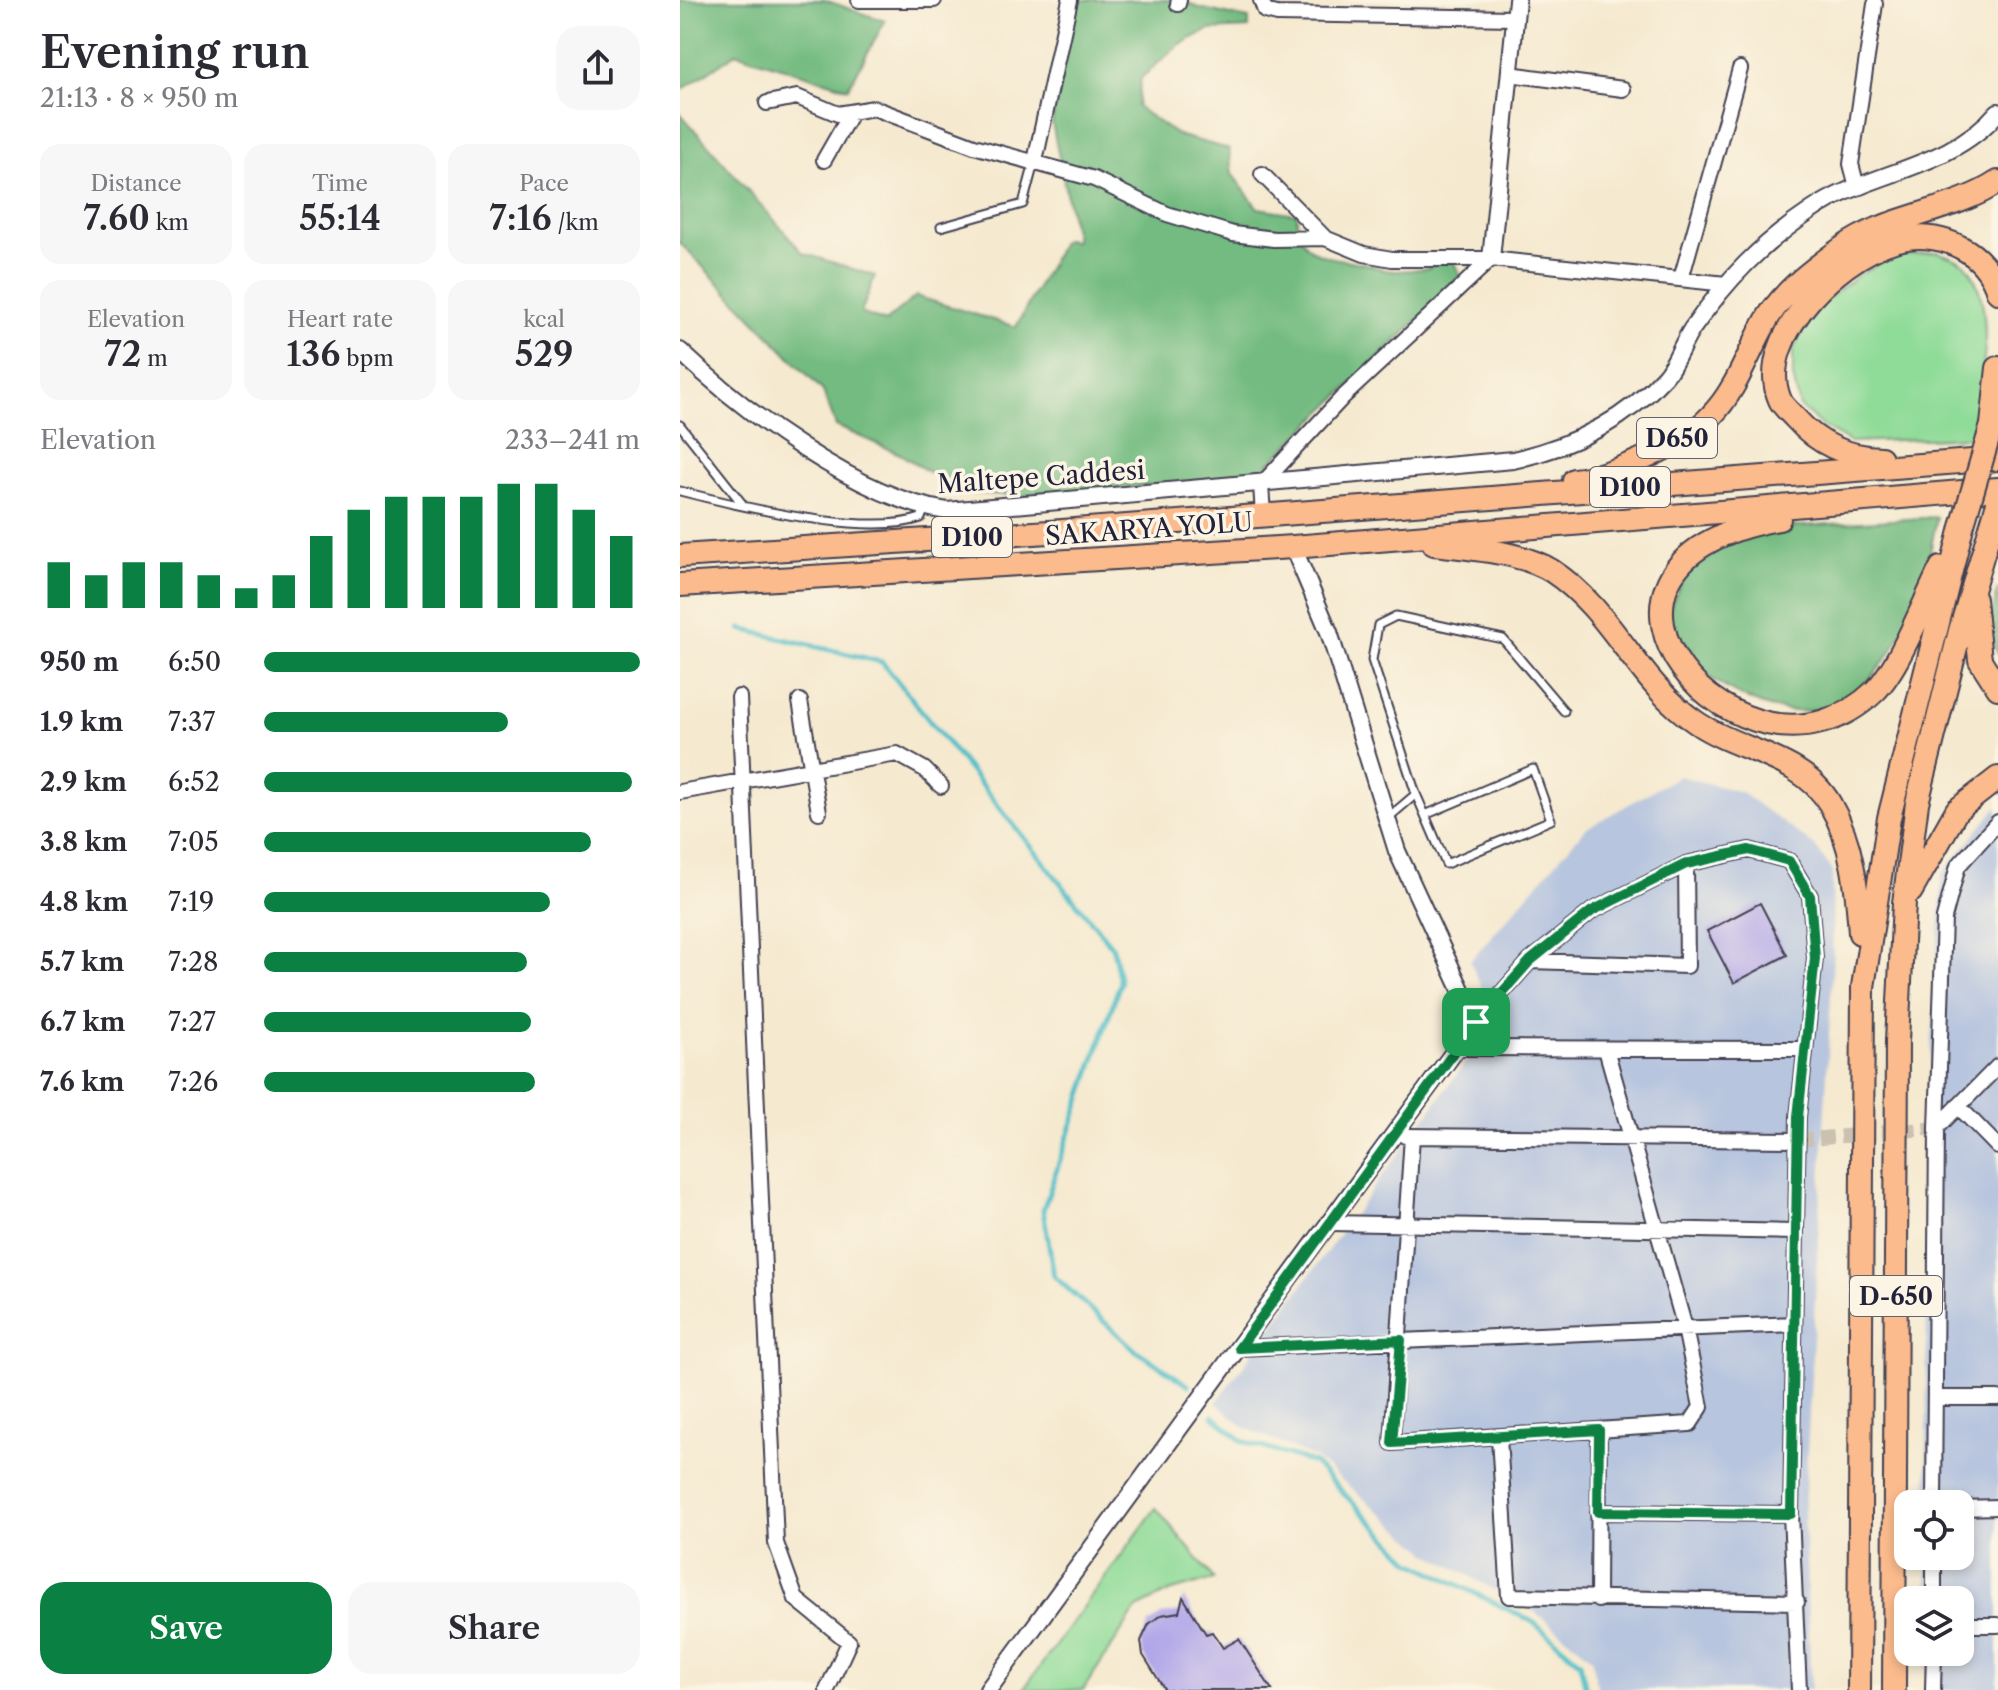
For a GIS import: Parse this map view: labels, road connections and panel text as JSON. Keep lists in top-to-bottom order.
{
  "streets": {
    "highway": [
      "D650",
      "D100",
      "SAKARYA YOLU",
      "D-650"
    ],
    "street": ["Maltepe Caddesi"]
  },
  "crossings": [
    ["D650", "D100"],
    ["D100", "SAKARYA YOLU"]
  ],
  "page": {
    "heading": ["Evening run", "21:13 · 8 × 950 m"],
    "stats": [
      ["Distance", "7.60 km"],
      ["Time", "55:14"],
      ["Pace", "7:16 /km"],
      ["Elevation", "72 m"],
      ["Heart rate", "136 bpm"],
      ["kcal", "529"]
    ],
    "chart": ["Elevation", "233–241 m"],
    "list": [
      {
        "name": "950 m",
        "note": "6:50"
      },
      {
        "name": "1.9 km",
        "note": "7:37"
      },
      {
        "name": "2.9 km",
        "note": "6:52"
      },
      {
        "name": "3.8 km",
        "note": "7:05"
      },
      {
        "name": "4.8 km",
        "note": "7:19"
      },
      {
        "name": "5.7 km",
        "note": "7:28"
      },
      {
        "name": "6.7 km",
        "note": "7:27"
      },
      {
        "name": "7.6 km",
        "note": "7:26"
      }
    ],
    "buttons": ["Save", "Share"]
  }
}
